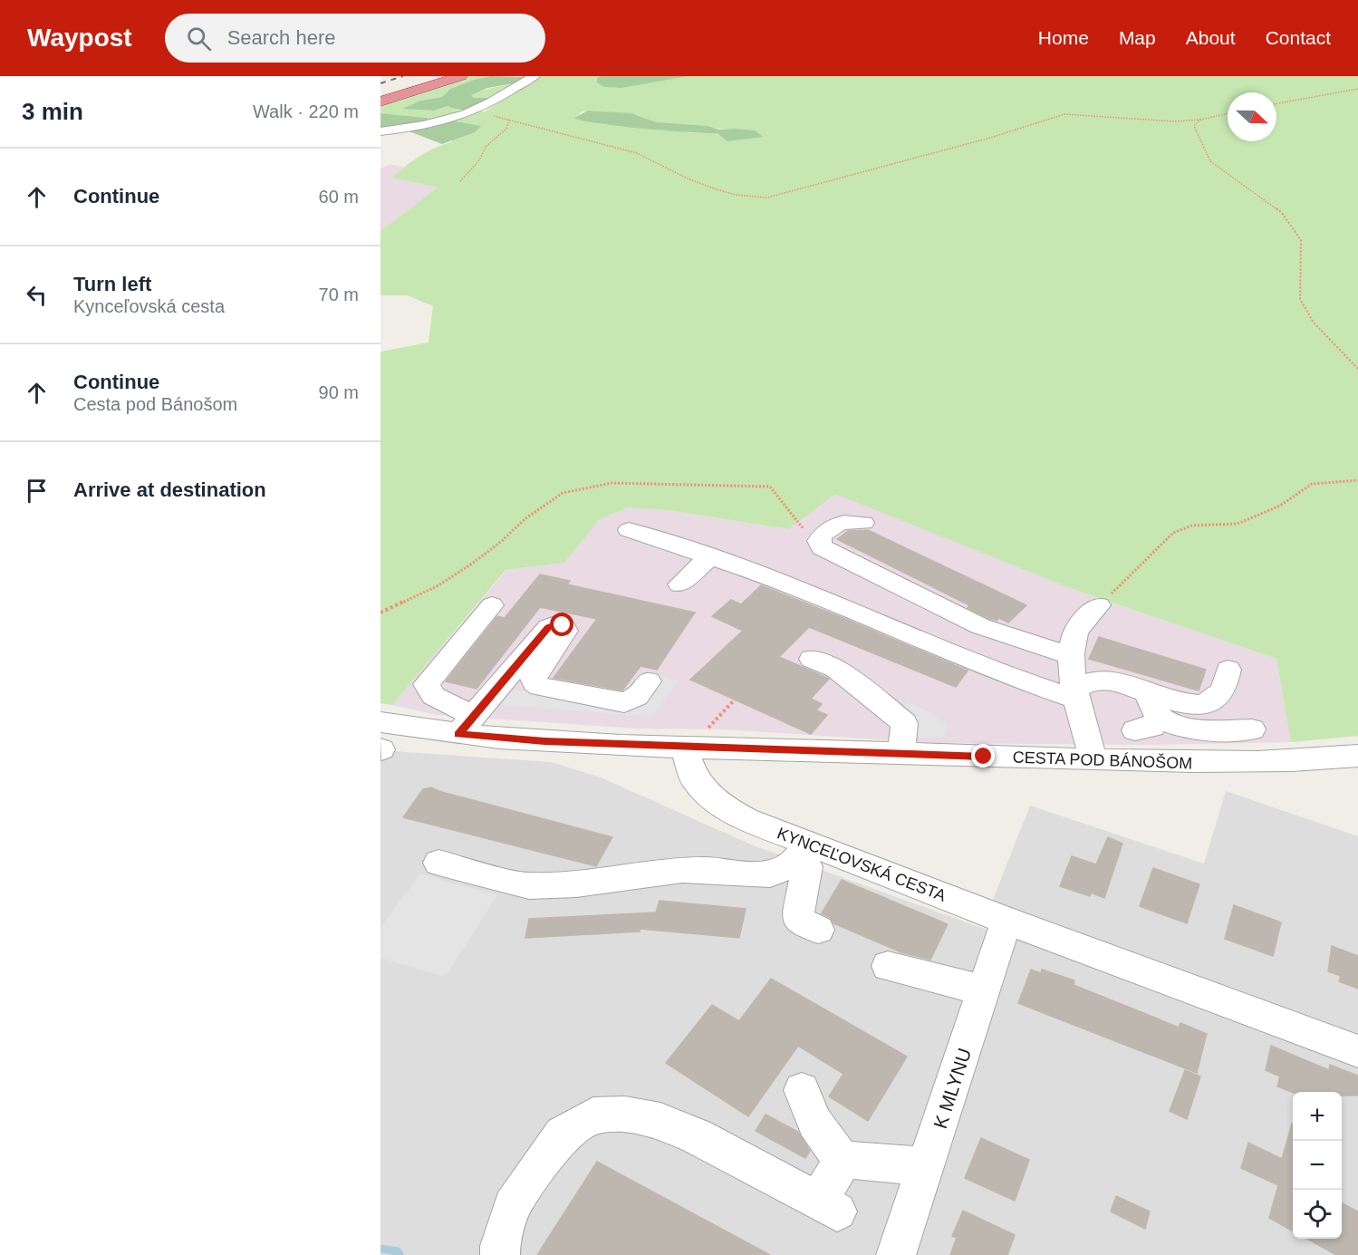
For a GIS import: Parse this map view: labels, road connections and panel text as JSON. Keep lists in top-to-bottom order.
{
  "streets": {
    "street": ["CESTA POD BÁNOŠOM", "KYNCEĽOVSKÁ CESTA", "K MLYNU"]
  },
  "crossings": [
    ["CESTA POD BÁNOŠOM", "KYNCEĽOVSKÁ CESTA"],
    ["KYNCEĽOVSKÁ CESTA", "K MLYNU"]
  ],
  "north": "right",
  "page": {
    "header": "Waypost",
    "search": "Search here",
    "nav": [
      "Home",
      "Map",
      "About",
      "Contact"
    ],
    "heading": ["3 min", "Walk · 220 m"],
    "list": [
      ["Continue", "60 m"],
      ["Turn left", "Kynceľovská cesta", "70 m"],
      ["Continue", "Cesta pod Bánošom", "90 m"],
      "Arrive at destination"
    ],
    "map_buttons": ["+", "−"]
  }
}
